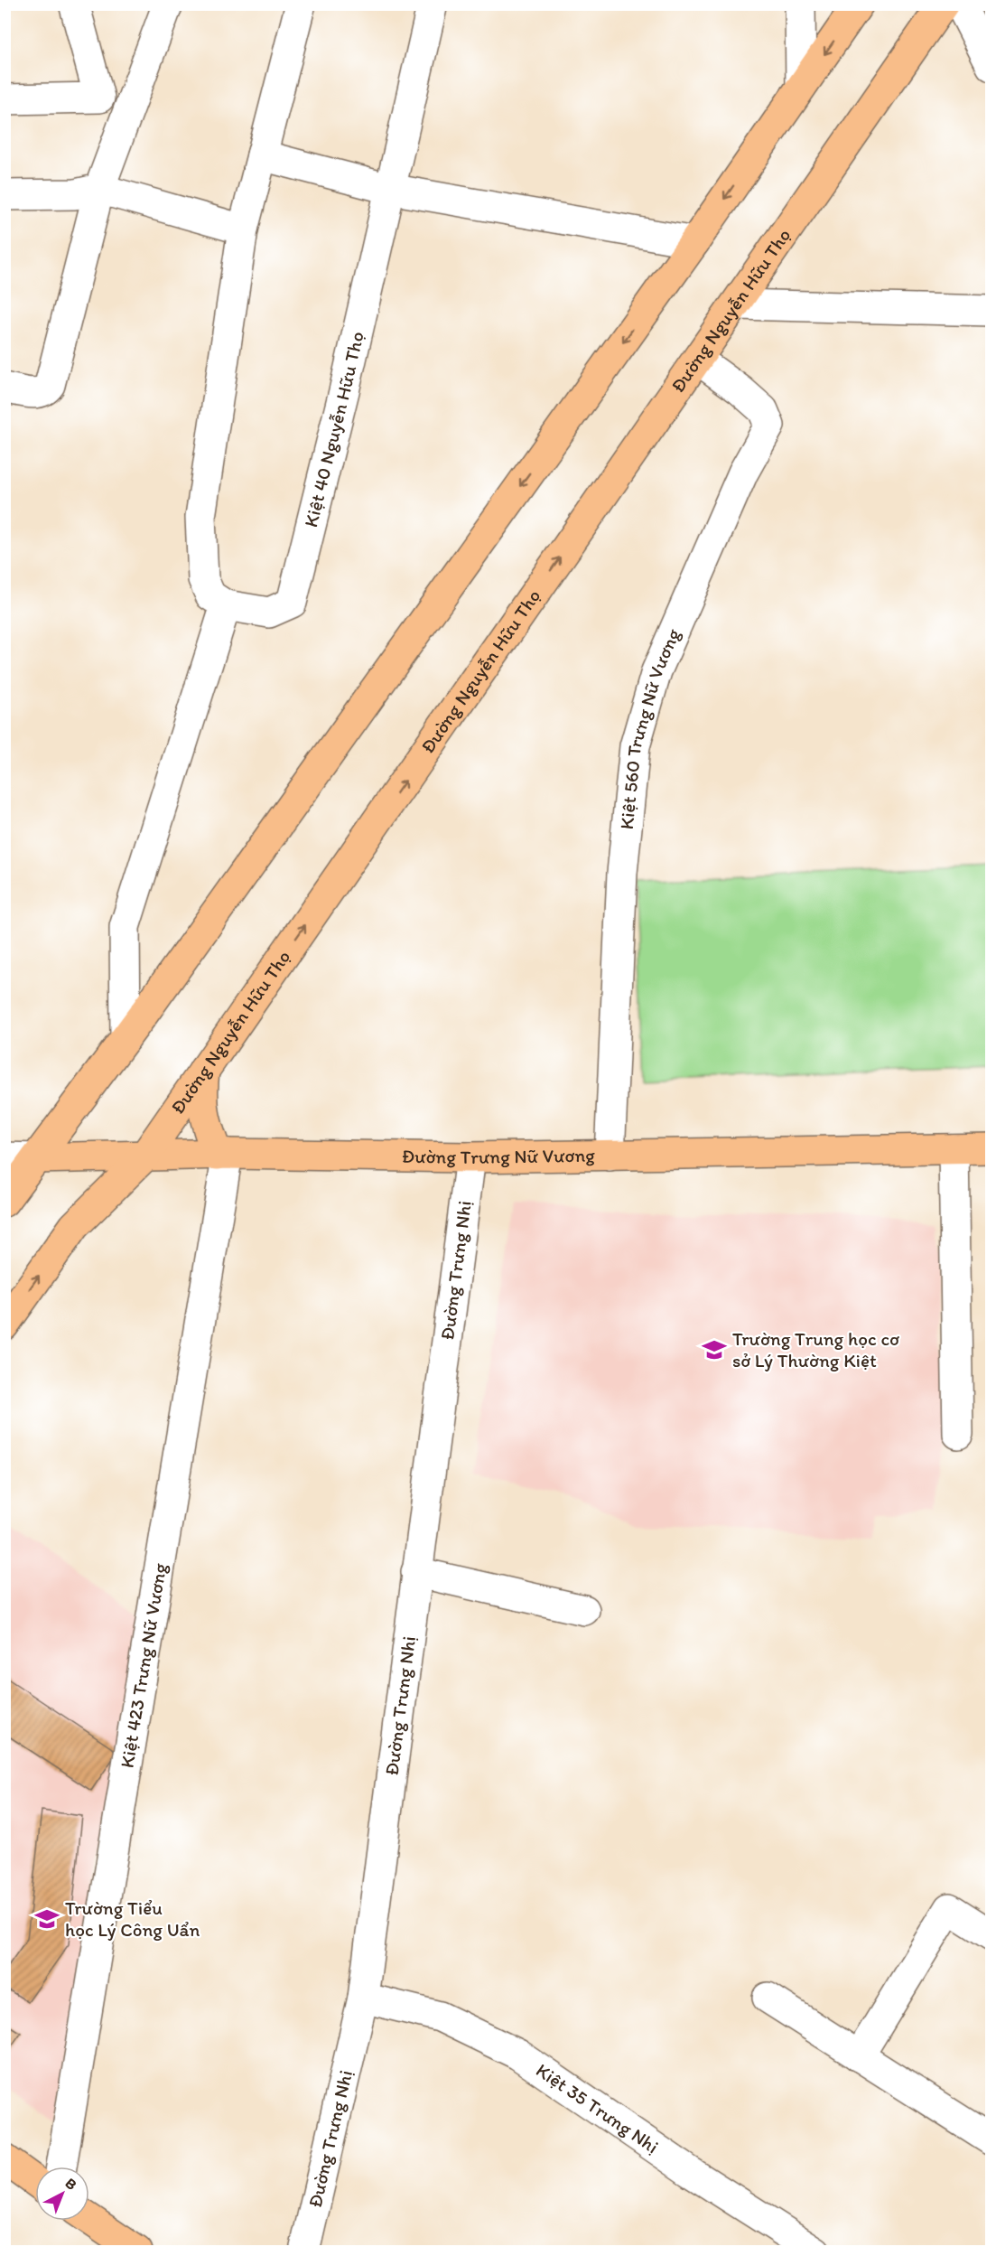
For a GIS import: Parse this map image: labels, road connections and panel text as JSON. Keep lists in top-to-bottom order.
{
  "streets": {
    "main road": ["Đường Nguyễn Hữu Thọ", "Đường Trưng Nữ Vương"],
    "street": [
      "Kiệt 40 Nguyễn Hữu Thọ",
      "Kiệt 560 Trưng Nữ Vương",
      "Đường Trưng Nhị",
      "Kiệt 423 Trưng Nữ Vương",
      "Kiệt 35 Trưng Nhị"
    ]
  },
  "crossings": [
    ["Đường Nguyễn Hữu Thọ", "Kiệt 560 Trưng Nữ Vương"],
    ["Đường Nguyễn Hữu Thọ", "Đường Trưng Nữ Vương"],
    ["Kiệt 560 Trưng Nữ Vương", "Đường Trưng Nữ Vương"],
    ["Đường Trưng Nữ Vương", "Đường Trưng Nhị"],
    ["Đường Trưng Nữ Vương", "Kiệt 423 Trưng Nữ Vương"],
    ["Đường Trưng Nhị", "Kiệt 35 Trưng Nhị"]
  ],
  "places": {
    "school or university": ["Trường Trung học cơ sở Lý Thường Kiệt", "Trường Tiểu học Lý Công Uẩn"]
  },
  "north": "top right"
}
